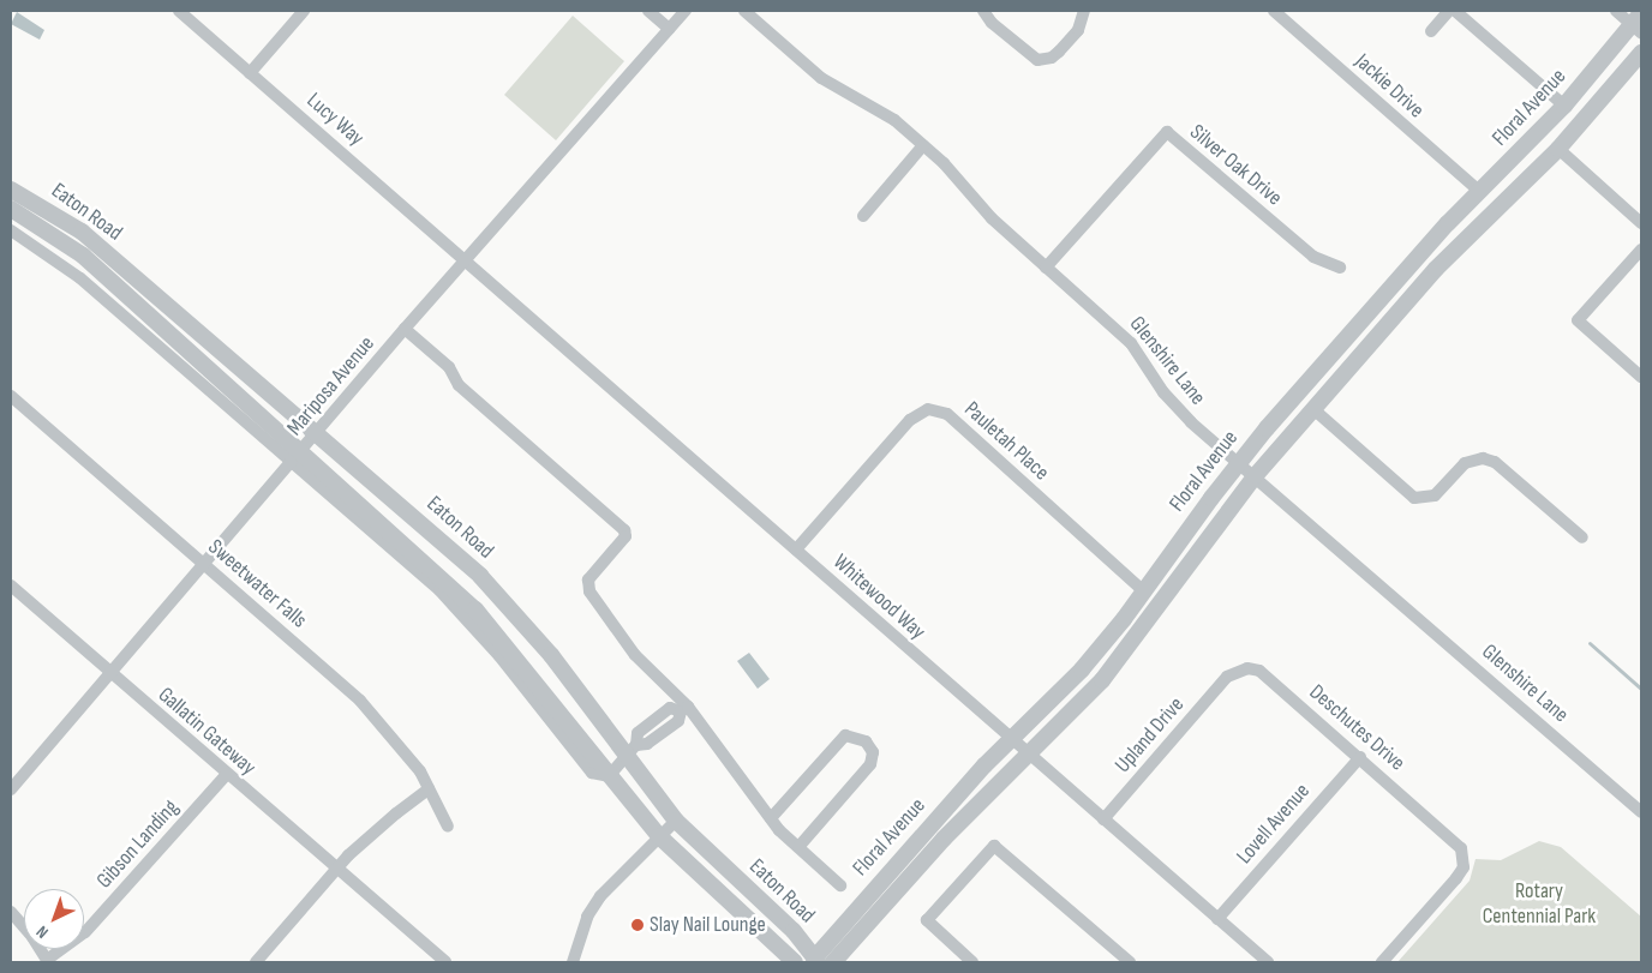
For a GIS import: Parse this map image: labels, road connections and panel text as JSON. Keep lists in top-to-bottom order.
{
  "streets": {
    "street": [
      "Jackie Drive",
      "Floral Avenue",
      "Lucy Way",
      "Silver Oak Drive",
      "Eaton Road",
      "Glenshire Lane",
      "Mariposa Avenue",
      "Pauletah Place",
      "Sweetwater Falls",
      "Whitewood Way",
      "Deschutes Drive",
      "Gallatin Gateway",
      "Upland Drive",
      "Lovell Avenue",
      "Gibson Landing"
    ]
  },
  "crossings": [
    ["Jackie Drive", "Floral Avenue"],
    ["Floral Avenue", "Eaton Road"],
    ["Floral Avenue", "Glenshire Lane"],
    ["Floral Avenue", "Pauletah Place"],
    ["Floral Avenue", "Whitewood Way"],
    ["Lucy Way", "Mariposa Avenue"],
    ["Lucy Way", "Whitewood Way"],
    ["Silver Oak Drive", "Glenshire Lane"],
    ["Eaton Road", "Mariposa Avenue"],
    ["Mariposa Avenue", "Sweetwater Falls"],
    ["Mariposa Avenue", "Whitewood Way"],
    ["Mariposa Avenue", "Gallatin Gateway"],
    ["Pauletah Place", "Whitewood Way"],
    ["Whitewood Way", "Upland Drive"],
    ["Whitewood Way", "Lovell Avenue"],
    ["Deschutes Drive", "Upland Drive"],
    ["Deschutes Drive", "Lovell Avenue"],
    ["Gallatin Gateway", "Gibson Landing"]
  ],
  "parks": ["Rotary Centennial Park"],
  "places": ["Slay Nail Lounge"],
  "north": "bottom left"
}
